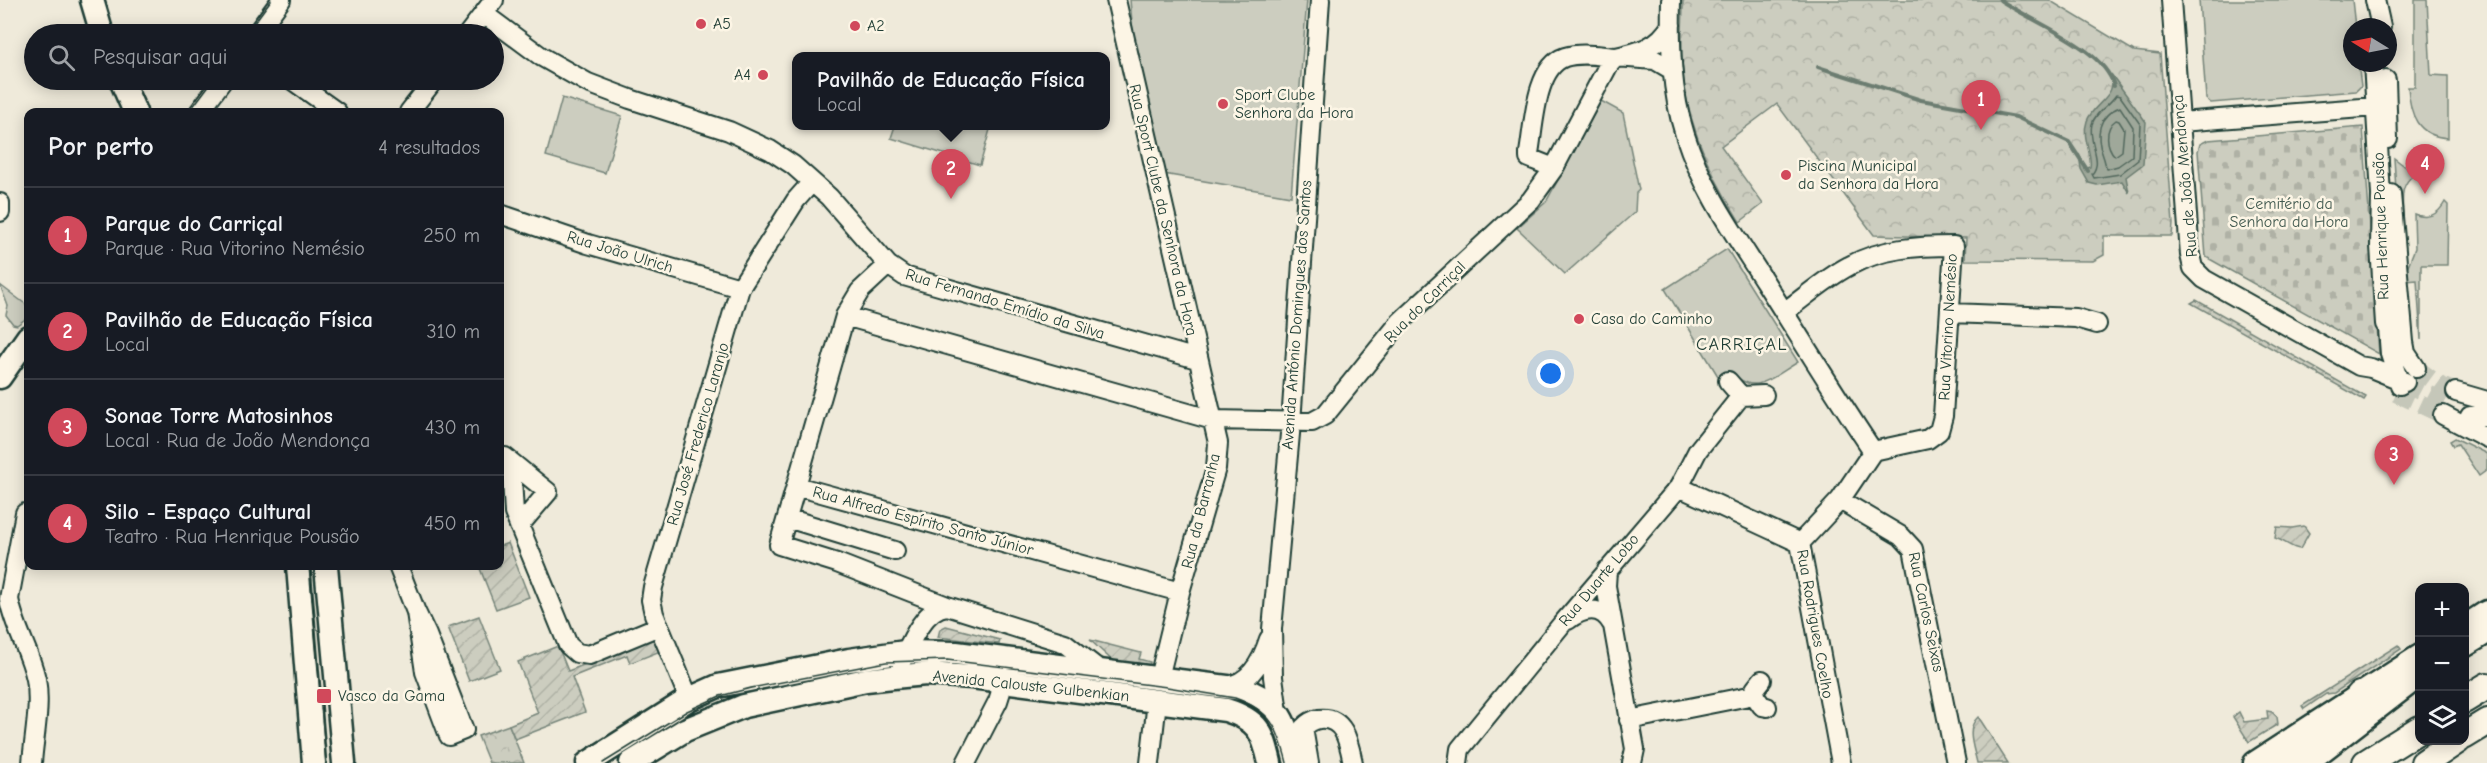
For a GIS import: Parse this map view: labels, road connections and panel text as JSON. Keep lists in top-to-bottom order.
{
  "streets": {
    "main road": ["Avenida Calouste Gulbenkian"],
    "street": [
      "Rua de João Mendonça",
      "Rua Sport Clube da Senhora da Hora",
      "Rua Henrique Pousão",
      "Rua João Ulrich",
      "Rua do Carriçal",
      "Rua Fernando Emídio da Silva",
      "Avenida António Domingues dos Santos",
      "Rua Vitorino Nemésio",
      "Rua José Frederico Laranjo",
      "Rua da Barranha",
      "Rua Alfredo Espírito Santo Júnior",
      "Rua Duarte Lobo",
      "Rua Carlos Seixas",
      "Rua Rodrigues Coelho"
    ]
  },
  "crossings": [
    ["Rua de João Mendonça", "Rua Henrique Pousão"],
    ["Rua Sport Clube da Senhora da Hora", "Rua Fernando Emídio da Silva"],
    ["Rua Sport Clube da Senhora da Hora", "Rua da Barranha"],
    ["Rua João Ulrich", "Rua José Frederico Laranjo"],
    ["Rua do Carriçal", "Avenida António Domingues dos Santos"],
    ["Rua Fernando Emídio da Silva", "Rua José Frederico Laranjo"],
    ["Rua Fernando Emídio da Silva", "Rua Alfredo Espírito Santo Júnior"],
    ["Avenida António Domingues dos Santos", "Avenida Calouste Gulbenkian"],
    ["Rua Vitorino Nemésio", "Rua Rodrigues Coelho"],
    ["Rua José Frederico Laranjo", "Avenida Calouste Gulbenkian"],
    ["Rua da Barranha", "Rua Alfredo Espírito Santo Júnior"],
    ["Rua da Barranha", "Avenida Calouste Gulbenkian"],
    ["Rua Carlos Seixas", "Rua Rodrigues Coelho"]
  ],
  "districts": ["CARRIÇAL"],
  "parks": ["Cemitério da Senhora da Hora"],
  "places": {
    "other": [
      "A5",
      "A2",
      "A4",
      "Sport Clube Senhora da Hora",
      "Piscina Municipal da Senhora da Hora",
      "Casa do Caminho"
    ],
    "transit": ["Vasco da Gama"]
  },
  "north": "left",
  "page": {
    "search": "Pesquisar aqui",
    "popup": ["Pavilhão de Educação Física", "Local"],
    "pins": [
      "1",
      "4",
      "2",
      "3"
    ],
    "heading": ["Por perto", "4 resultados"],
    "list": [
      {
        "mark": "1",
        "name": "Parque do Carriçal",
        "note": "Parque · Rua Vitorino Nemésio",
        "value": "250 m"
      },
      {
        "mark": "2",
        "name": "Pavilhão de Educação Física",
        "note": "Local",
        "value": "310 m"
      },
      {
        "mark": "3",
        "name": "Sonae Torre Matosinhos",
        "note": "Local · Rua de João Mendonça",
        "value": "430 m"
      },
      {
        "mark": "4",
        "name": "Silo - Espaço Cultural",
        "note": "Teatro · Rua Henrique Pousão",
        "value": "450 m"
      }
    ],
    "map_buttons": ["+", "−"]
  }
}
